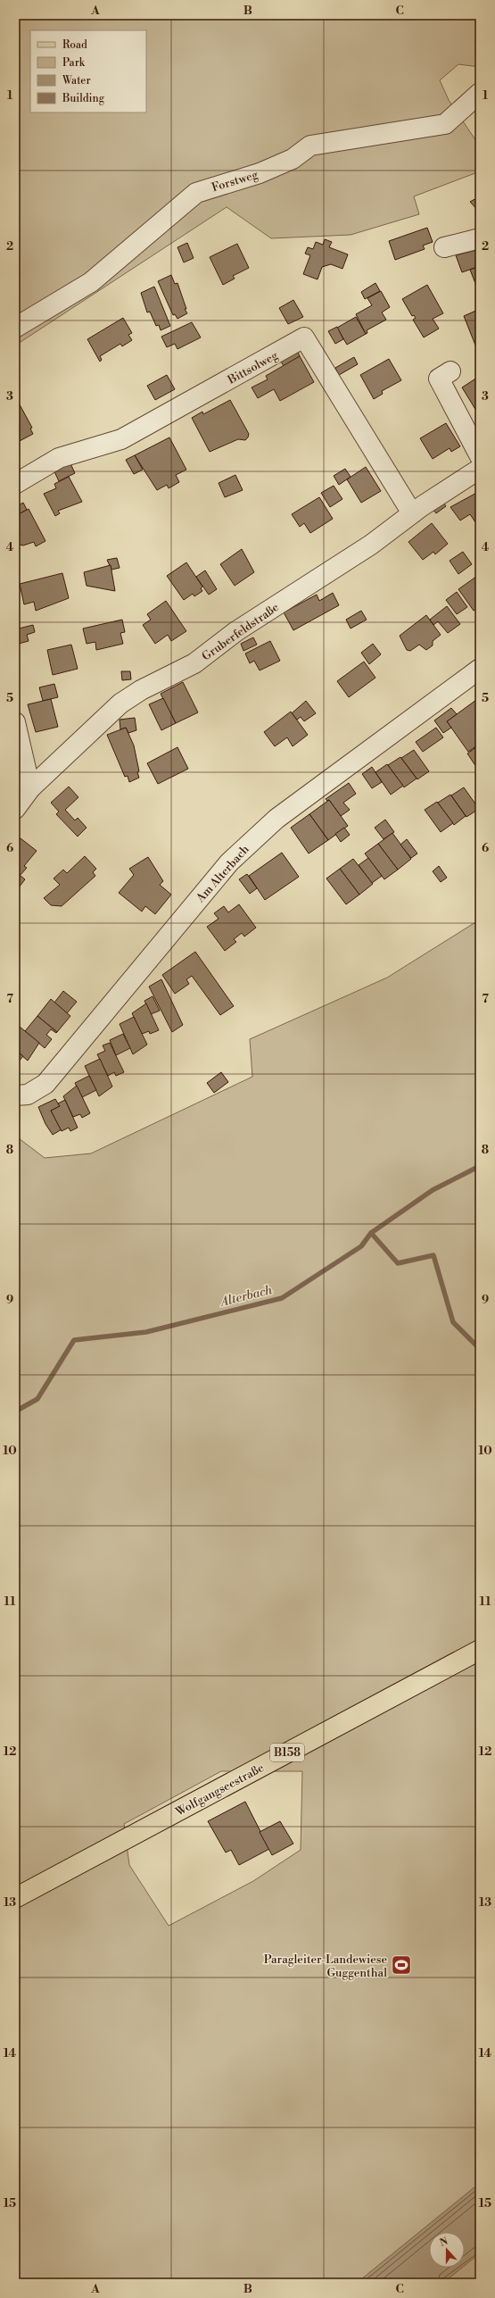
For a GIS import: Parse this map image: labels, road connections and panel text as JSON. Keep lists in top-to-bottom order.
{
  "streets": {
    "main road": ["B158", "Wolfgangseestraße"],
    "street": [
      "Forstweg",
      "Bittsolweg",
      "Gruberfeldstraße",
      "Am Alterbach"
    ]
  },
  "crossings": [
    ["Bittsolweg", "Gruberfeldstraße"]
  ],
  "water": ["Alterbach"],
  "places": {
    "sports": ["Paragleiter-Landewiese Guggenthal"]
  },
  "legend": [
    "Road",
    "Park",
    "Water",
    "Building"
  ],
  "north": "top",
  "grid": {
    "columns": ["A", "B", "C"],
    "rows": [
      "1",
      "2",
      "3",
      "4",
      "5",
      "6",
      "7",
      "8",
      "9",
      "10",
      "11",
      "12",
      "13",
      "14",
      "15"
    ]
  }
}
